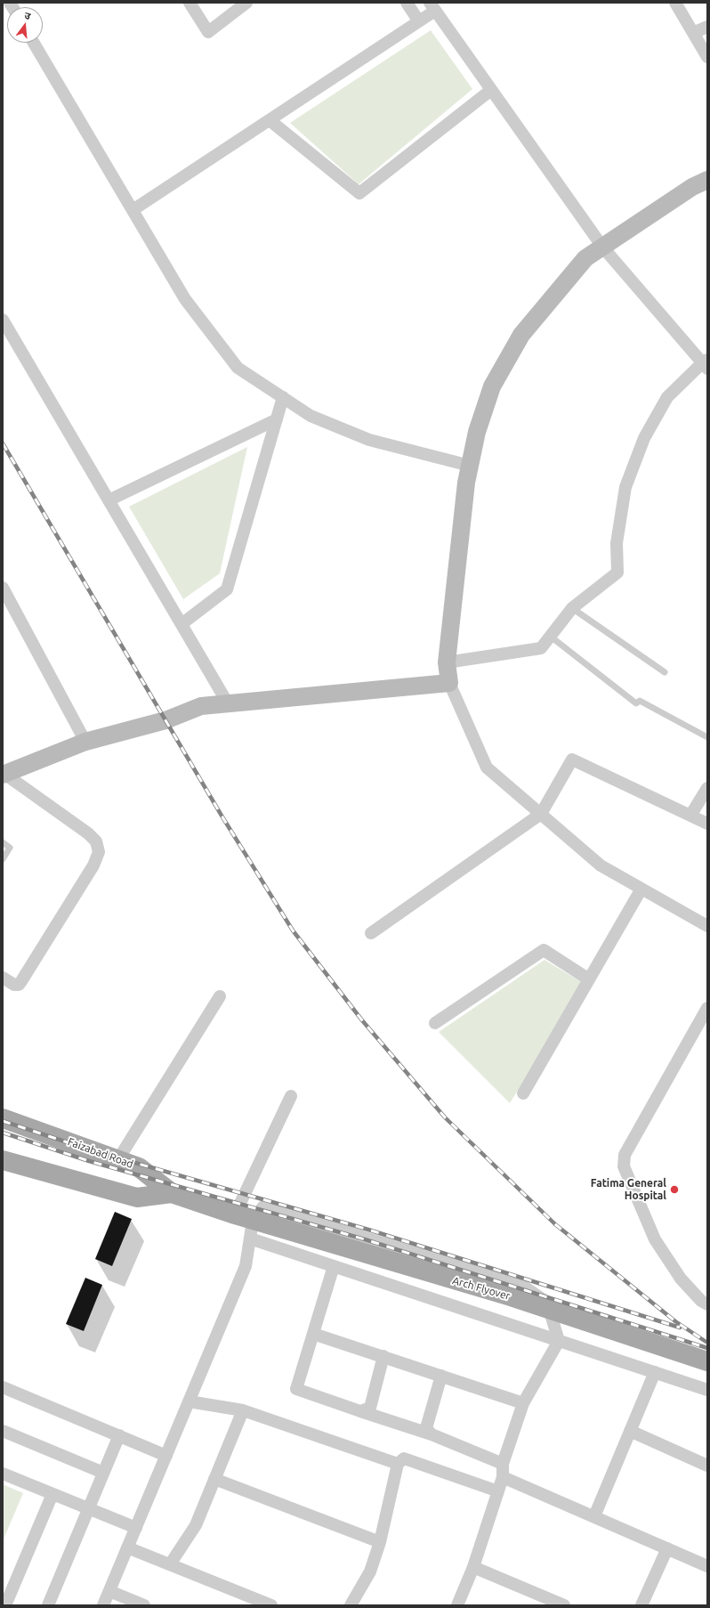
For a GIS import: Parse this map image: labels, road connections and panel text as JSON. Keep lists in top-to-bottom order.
{
  "streets": {
    "main road": ["Faizabad Road", "Arch Flyover"]
  },
  "crossings": [
    ["Faizabad Road", "Arch Flyover"]
  ],
  "places": ["Fatima General Hospital"],
  "north": "top"
}
